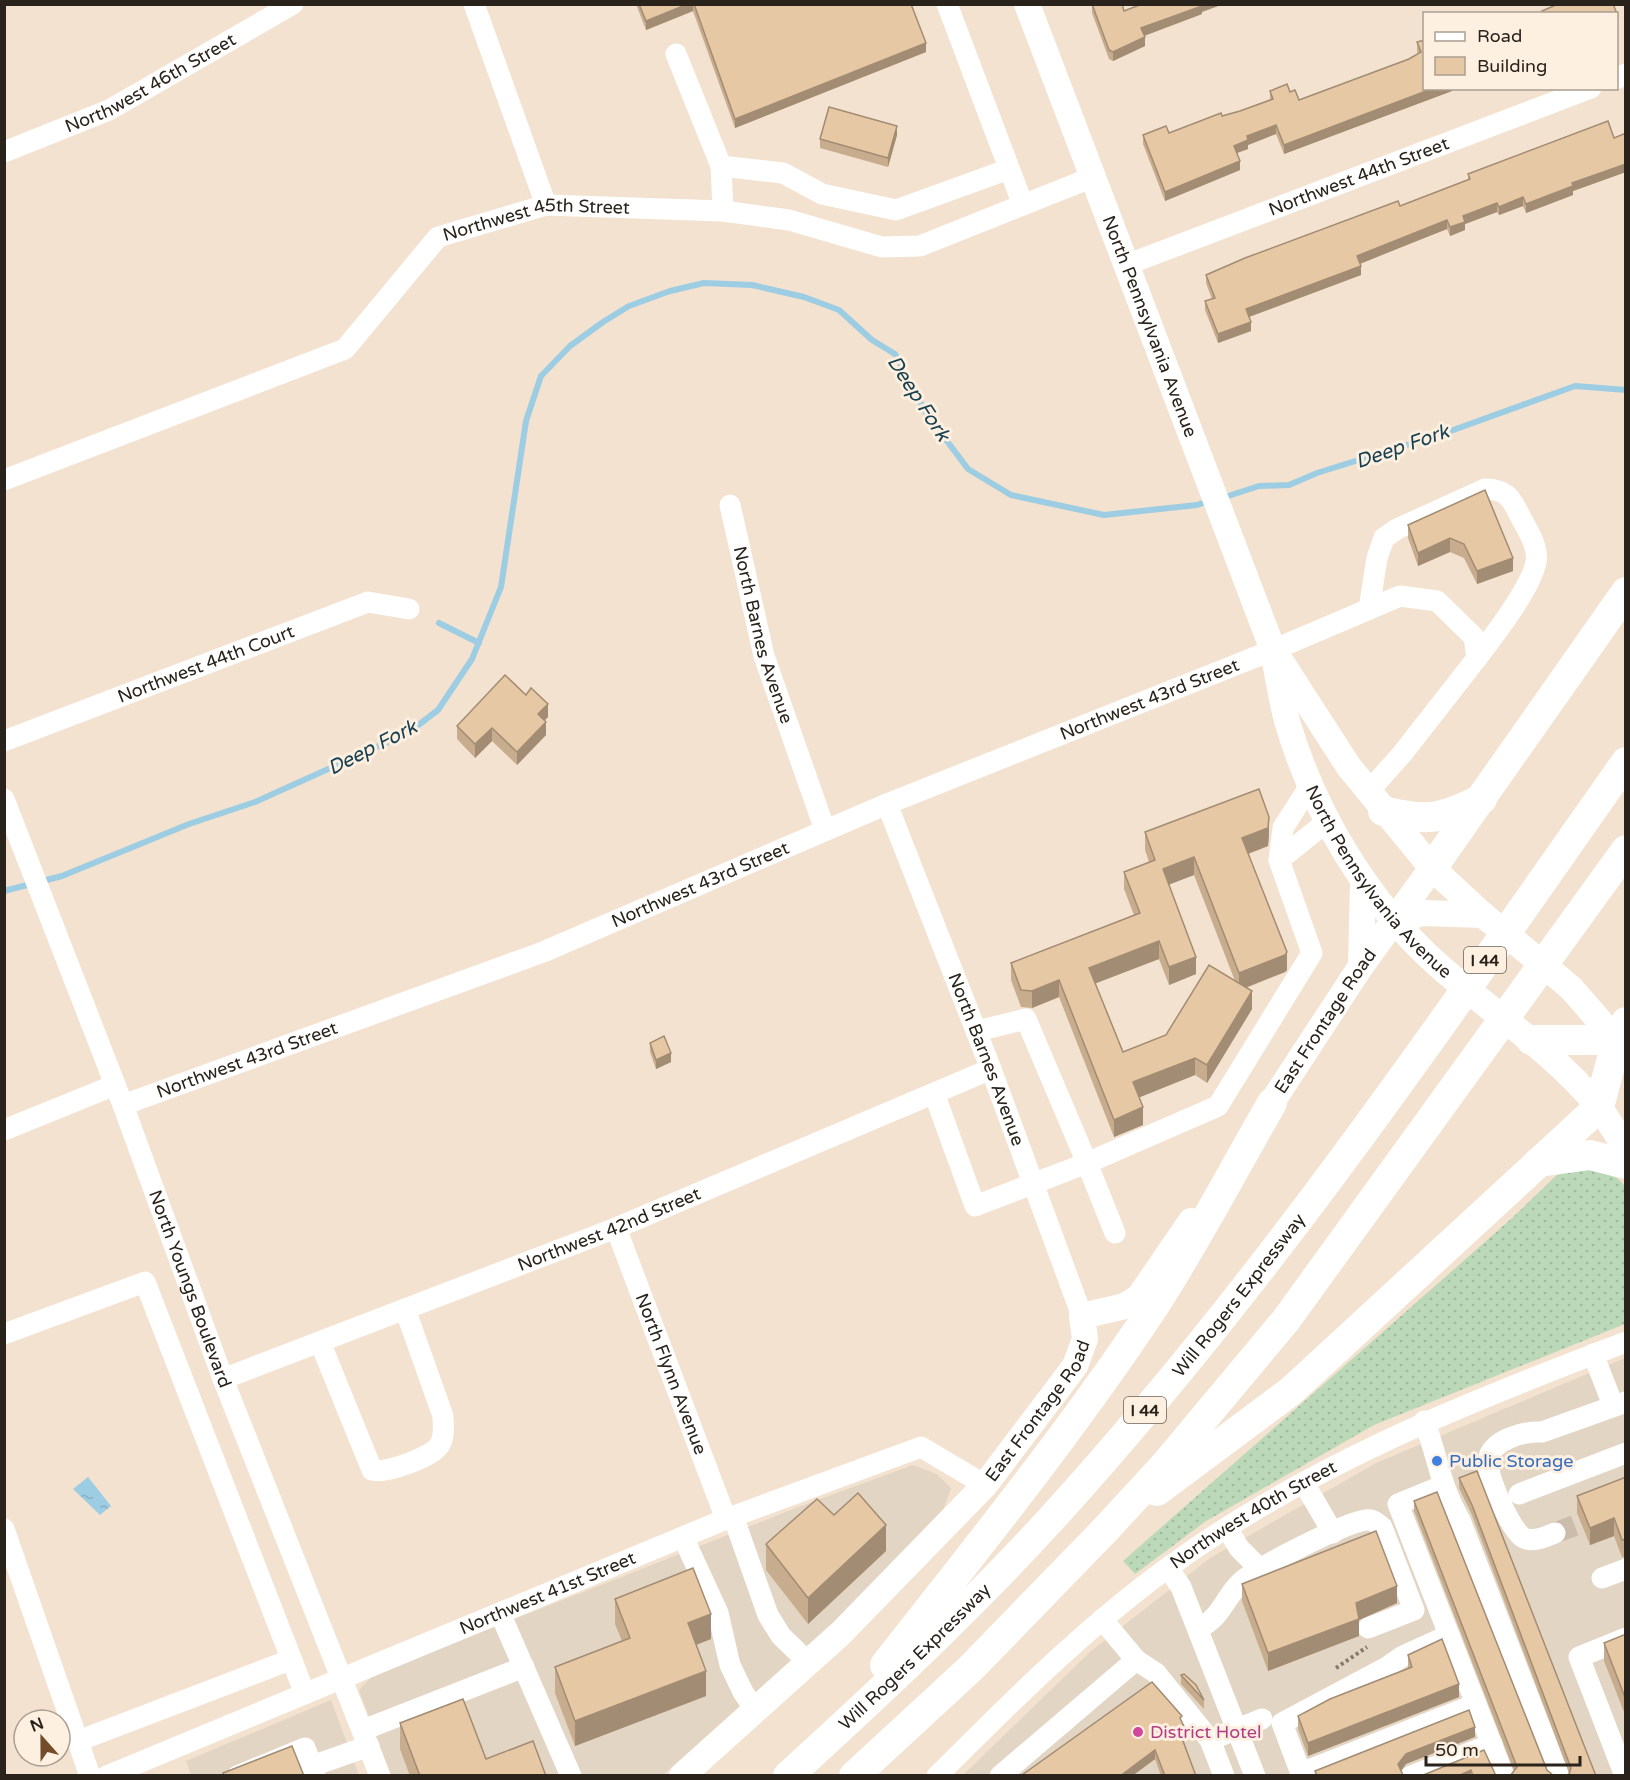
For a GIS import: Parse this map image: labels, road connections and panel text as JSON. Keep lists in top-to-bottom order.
{
  "streets": {
    "highway": ["I 44", "Will Rogers Expressway"],
    "main road": ["North Pennsylvania Avenue", "East Frontage Road"],
    "street": [
      "Northwest 46th Street",
      "Northwest 44th Street",
      "Northwest 45th Street",
      "North Barnes Avenue",
      "Northwest 44th Court",
      "Northwest 43rd Street",
      "Northwest 42nd Street",
      "North Youngs Boulevard",
      "North Flynn Avenue",
      "Northwest 40th Street",
      "Northwest 41st Street"
    ]
  },
  "crossings": [
    ["Northwest 44th Street", "North Pennsylvania Avenue"],
    ["Northwest 45th Street", "North Pennsylvania Avenue"],
    ["North Pennsylvania Avenue", "Northwest 43rd Street"],
    ["North Pennsylvania Avenue", "East Frontage Road"],
    ["North Barnes Avenue", "Northwest 43rd Street"],
    ["North Barnes Avenue", "East Frontage Road"],
    ["North Barnes Avenue", "Northwest 42nd Street"],
    ["Northwest 43rd Street", "North Youngs Boulevard"],
    ["East Frontage Road", "North Flynn Avenue"],
    ["East Frontage Road", "Northwest 41st Street"],
    ["Northwest 42nd Street", "North Youngs Boulevard"],
    ["Northwest 42nd Street", "North Flynn Avenue"],
    ["North Youngs Boulevard", "Northwest 41st Street"],
    ["North Flynn Avenue", "Northwest 41st Street"]
  ],
  "water": ["Deep Fork"],
  "places": ["Public Storage", "District Hotel"],
  "legend": ["Road", "Building"],
  "scale_bar": "50 m",
  "north": "top"
}
